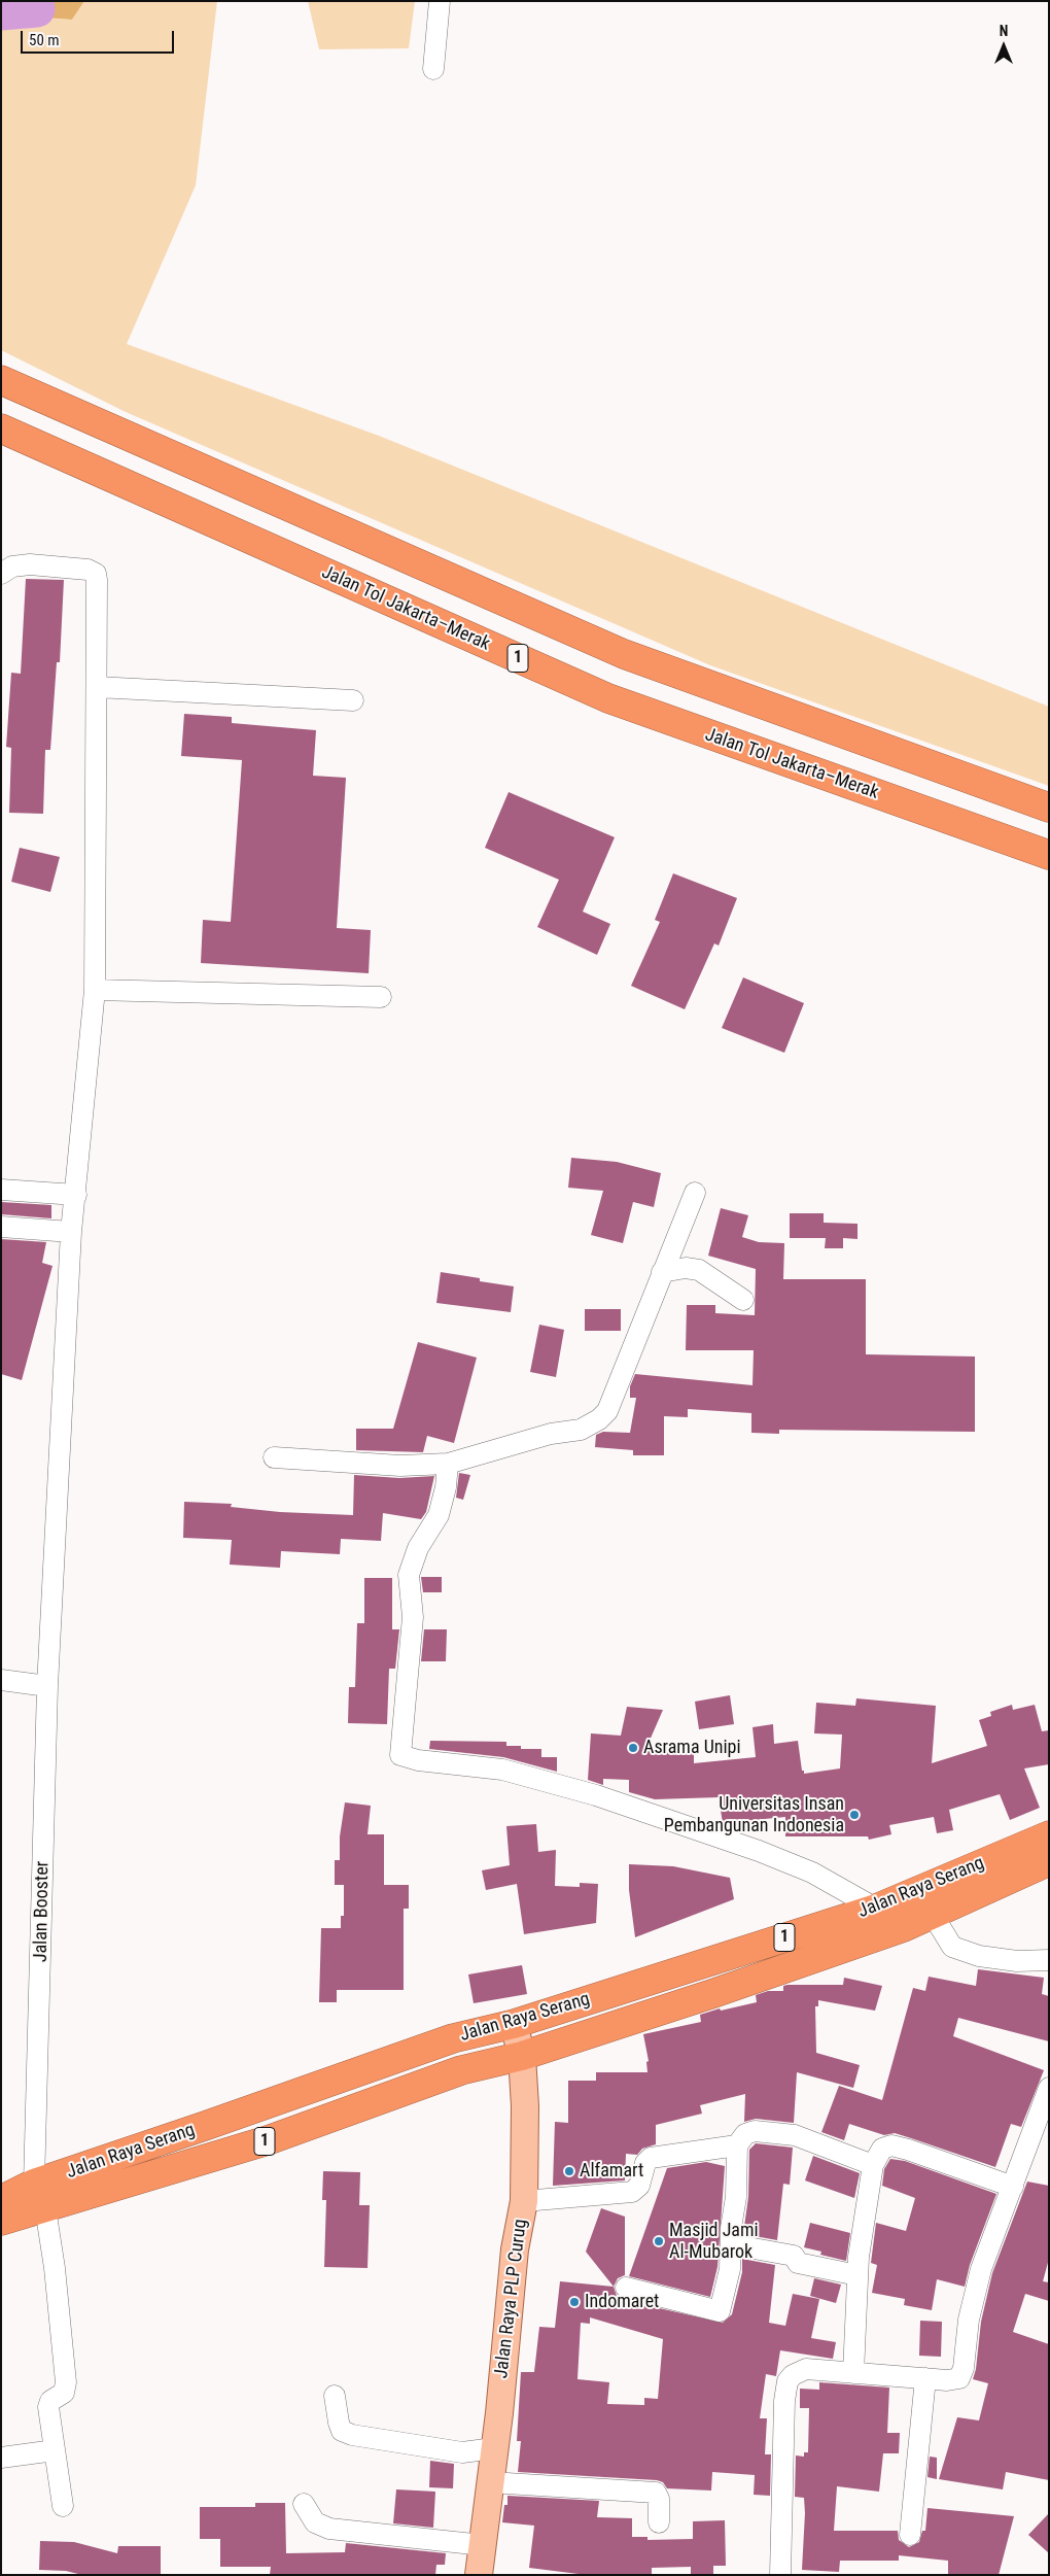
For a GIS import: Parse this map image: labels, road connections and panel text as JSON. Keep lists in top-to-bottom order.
{
  "streets": {
    "highway": ["Jalan Tol Jakarta–Merak", "1", "Jalan Raya Serang"],
    "main road": ["Jalan Raya PLP Curug"],
    "street": ["Jalan Booster"]
  },
  "crossings": [
    ["Jalan Raya Serang", "Jalan Booster"],
    ["Jalan Raya Serang", "Jalan Raya PLP Curug"]
  ],
  "places": [
    "Asrama Unipi",
    "Universitas Insan Pembangunan Indonesia",
    "Alfamart",
    "Masjid Jami Al-Mubarok",
    "Indomaret"
  ],
  "scale_bar": "50 m",
  "north": "top"
}
